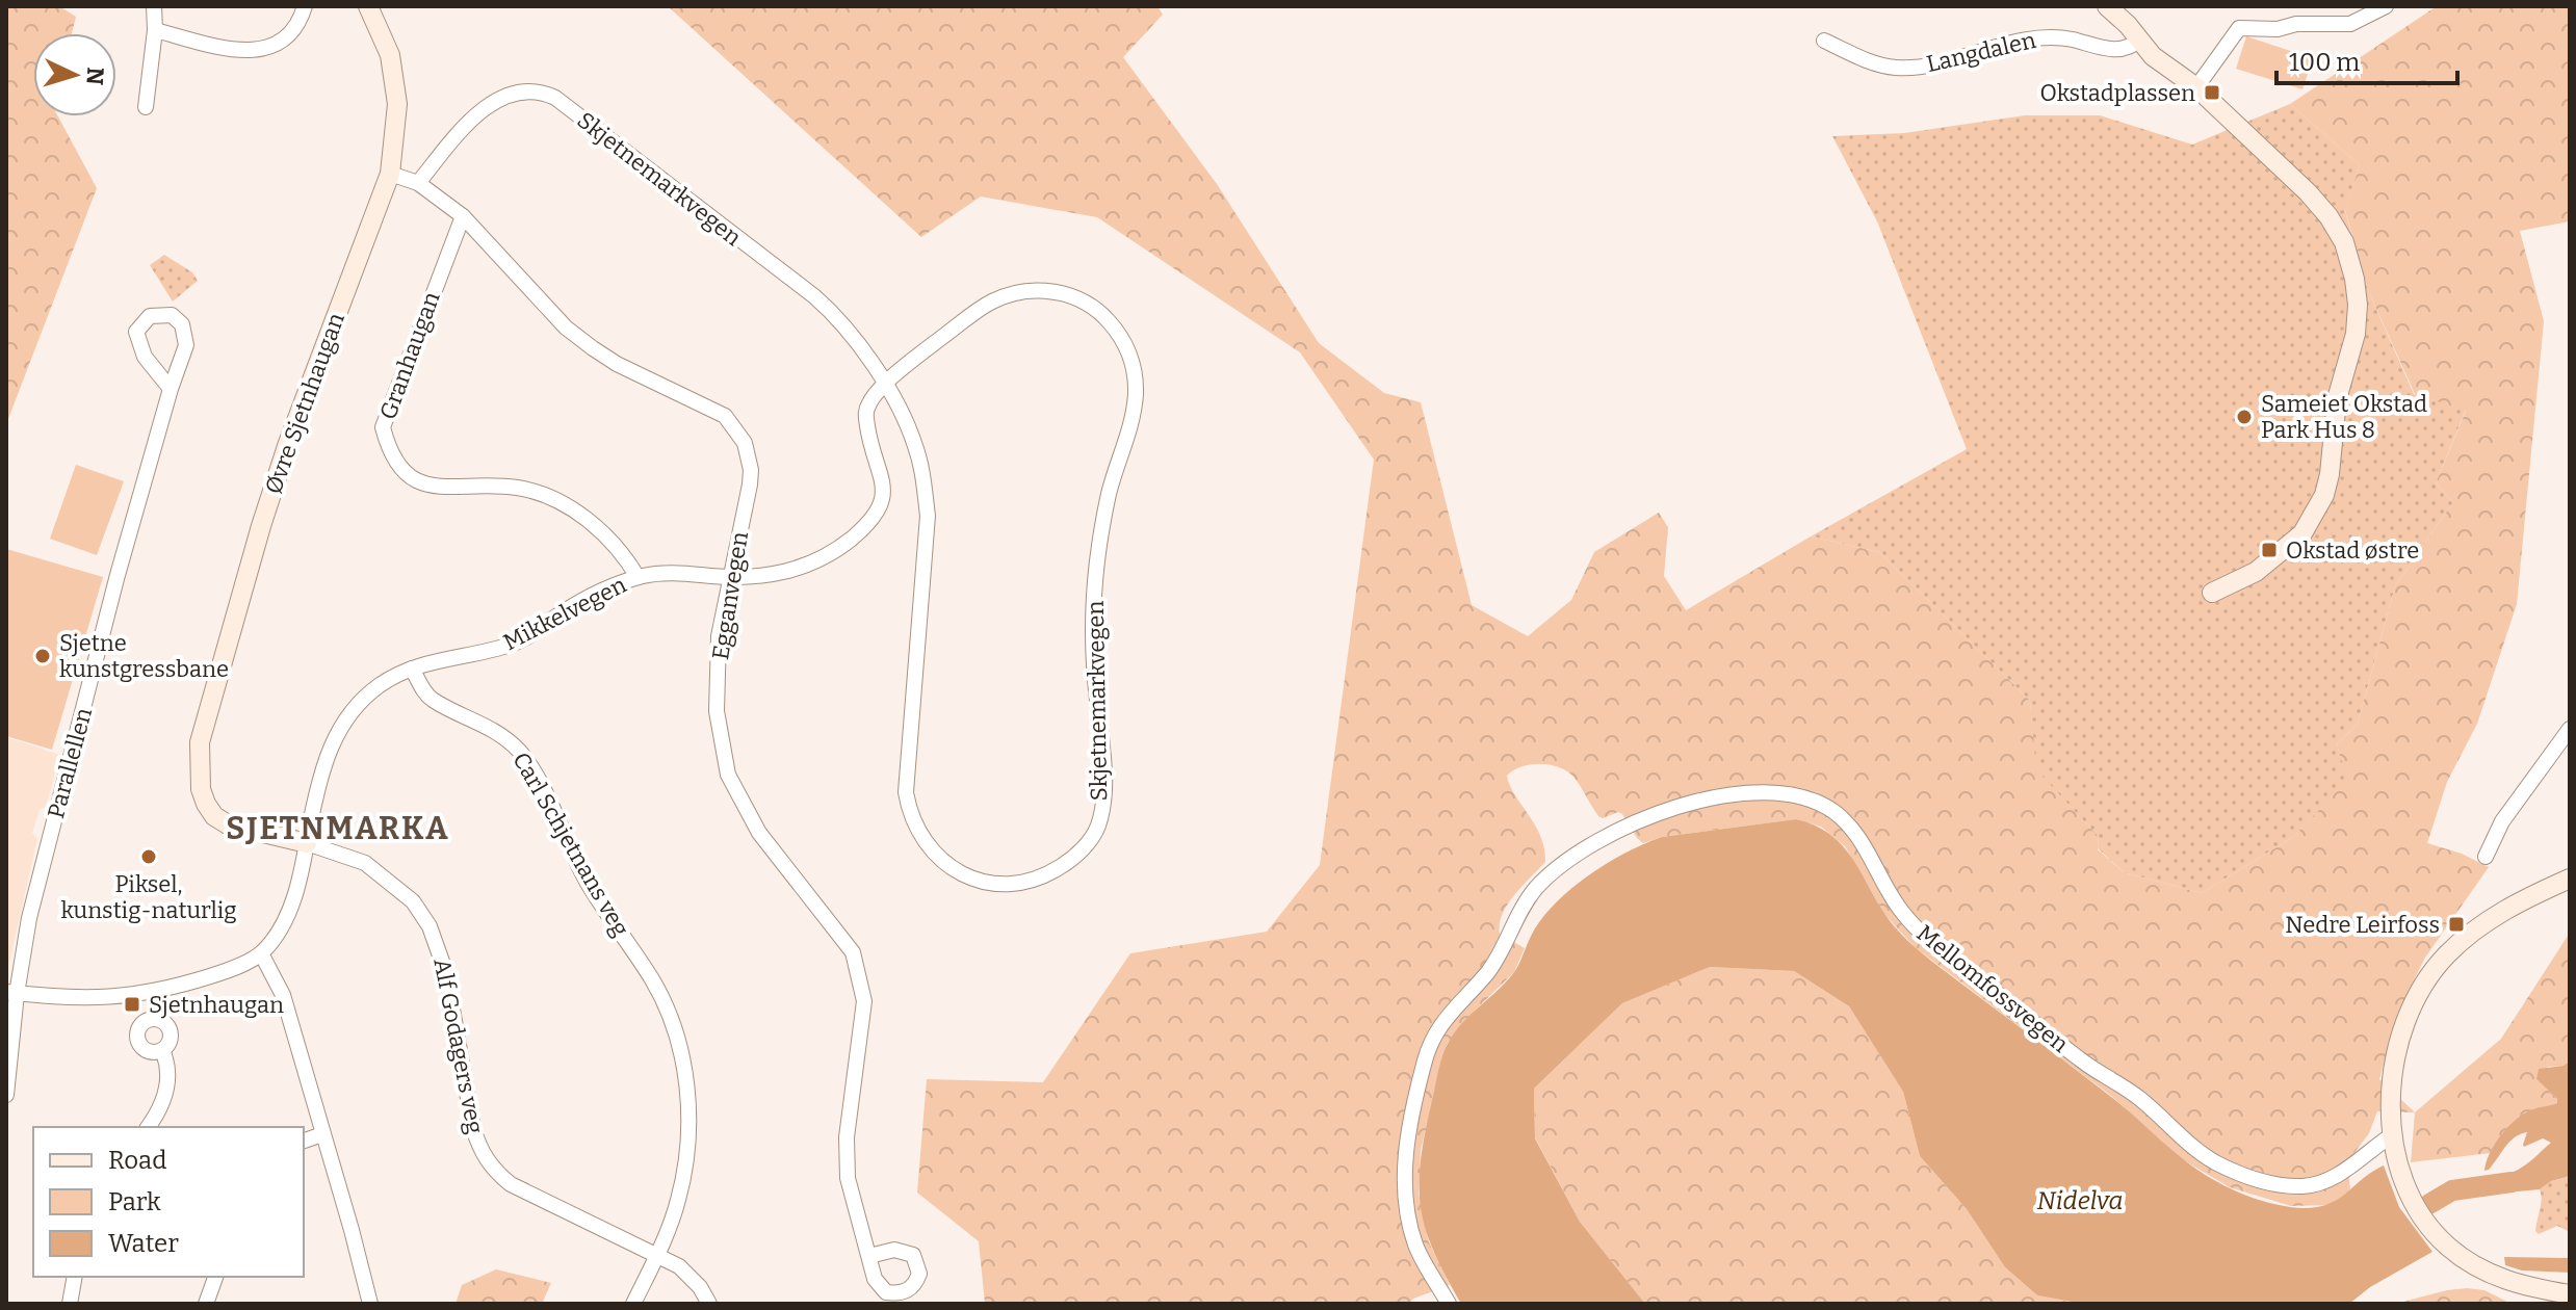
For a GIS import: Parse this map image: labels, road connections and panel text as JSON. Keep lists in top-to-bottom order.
{
  "streets": {
    "street": [
      "Langdalen",
      "Skjetnemarkvegen",
      "Granhaugan",
      "Øvre Sjetnhaugan",
      "Egganvegen",
      "Mikkelvegen",
      "Parallellen",
      "Carl Schjetnans veg",
      "Mellomfossvegen",
      "Alf Godagers veg"
    ]
  },
  "crossings": [
    ["Skjetnemarkvegen", "Egganvegen"],
    ["Skjetnemarkvegen", "Mikkelvegen"],
    ["Granhaugan", "Egganvegen"],
    ["Granhaugan", "Mikkelvegen"],
    ["Øvre Sjetnhaugan", "Egganvegen"],
    ["Øvre Sjetnhaugan", "Alf Godagers veg"],
    ["Egganvegen", "Mikkelvegen"],
    ["Mikkelvegen", "Carl Schjetnans veg"],
    ["Mikkelvegen", "Alf Godagers veg"],
    ["Carl Schjetnans veg", "Alf Godagers veg"]
  ],
  "districts": ["SJETNMARKA"],
  "water": ["Nidelva"],
  "places": {
    "transit": [
      "Okstadplassen",
      "Okstad østre",
      "Nedre Leirfoss",
      "Sjetnhaugan"
    ],
    "other": ["Sameiet Okstad Park Hus 8", "Sjetne kunstgressbane", "Piksel, kunstig-naturlig"]
  },
  "legend": ["Road", "Park", "Water"],
  "scale_bar": "100 m",
  "north": "right"
}
